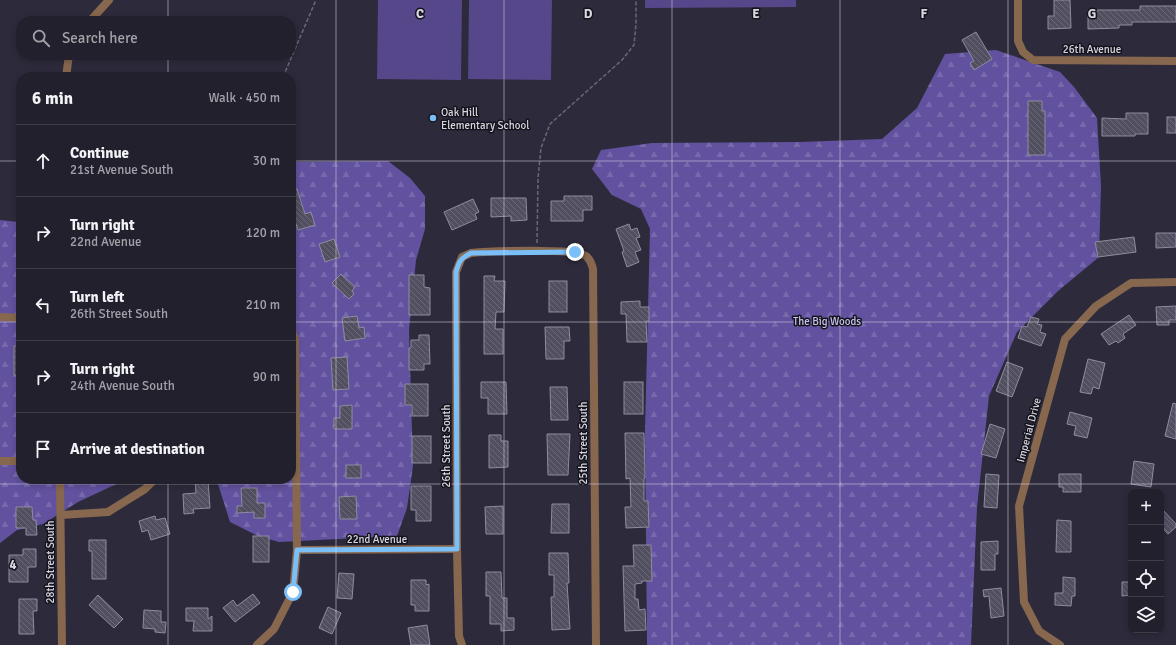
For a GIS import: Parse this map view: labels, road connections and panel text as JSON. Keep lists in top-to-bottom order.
{
  "streets": {
    "street": [
      "26th Avenue",
      "Imperial Drive",
      "25th Street South",
      "26th Street South",
      "22nd Avenue",
      "28th Street South"
    ]
  },
  "crossings": [
    ["25th Street South", "26th Street South"],
    ["26th Street South", "22nd Avenue"]
  ],
  "parks": ["The Big Woods"],
  "places": ["Oak Hill Elementary School"],
  "page": {
    "search": "Search here",
    "heading": ["6 min", "Walk · 450 m"],
    "list": [
      ["Continue", "21st Avenue South", "30 m"],
      ["Turn right", "22nd Avenue", "120 m"],
      ["Turn left", "26th Street South", "210 m"],
      ["Turn right", "24th Avenue South", "90 m"],
      "Arrive at destination"
    ],
    "map_buttons": ["+", "−"]
  },
  "grid": {
    "columns": [
      "C",
      "D",
      "E",
      "F",
      "G"
    ],
    "rows": ["4"]
  }
}
